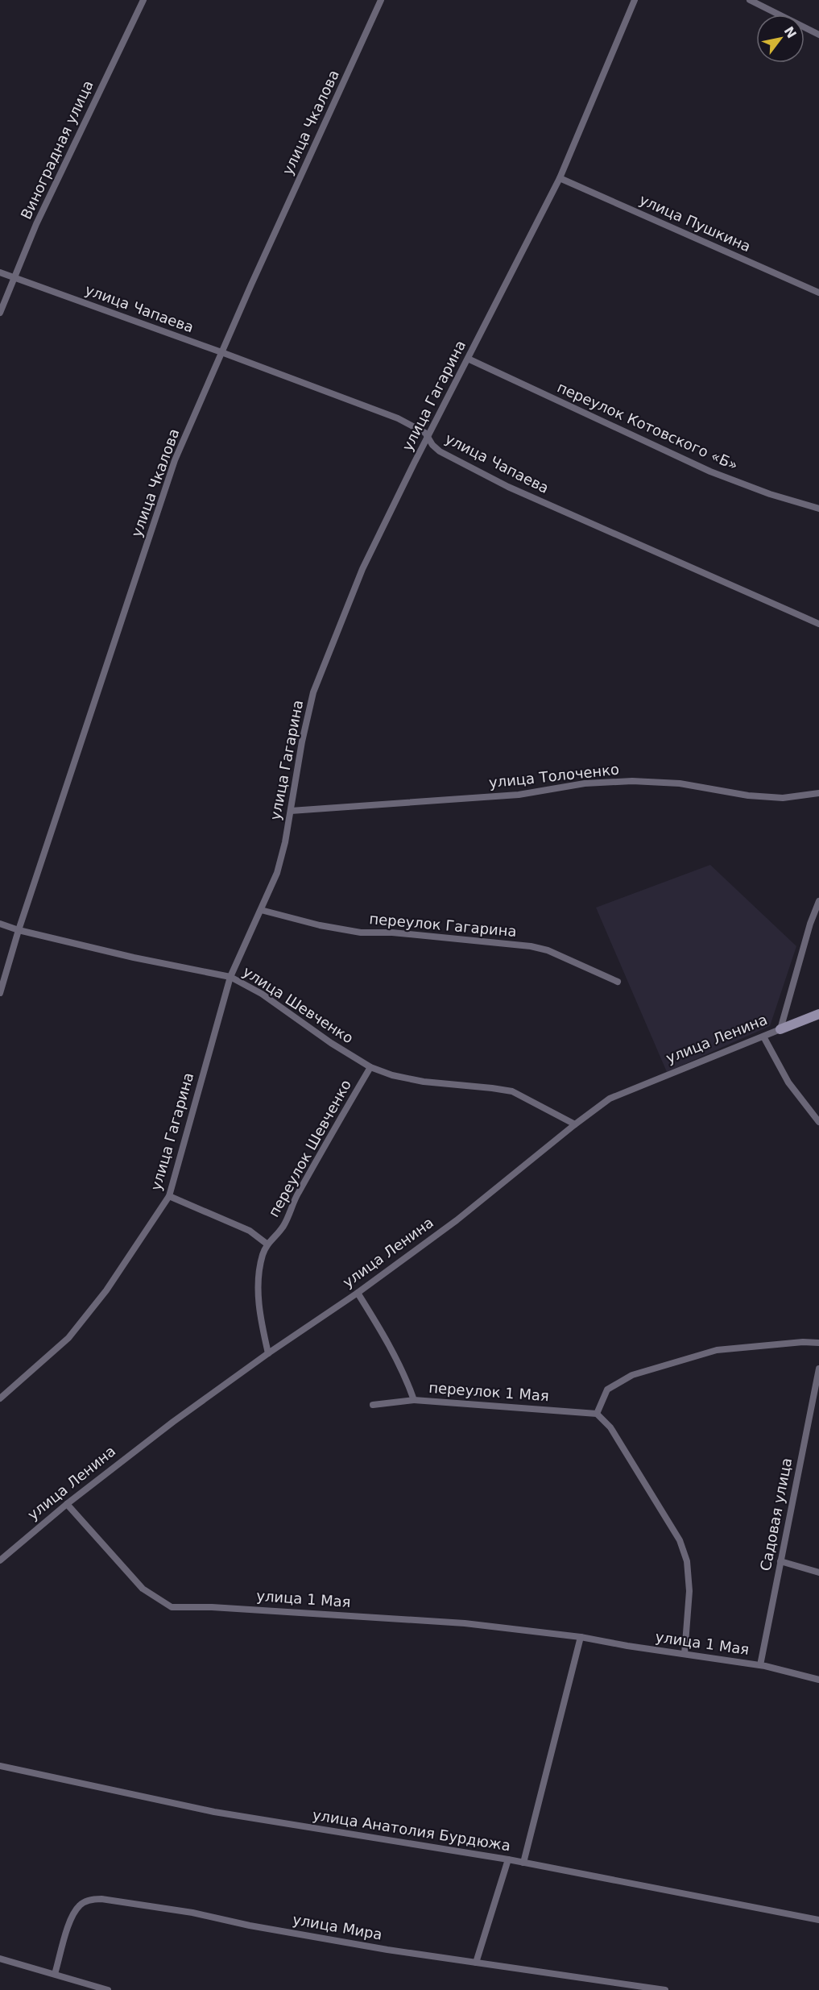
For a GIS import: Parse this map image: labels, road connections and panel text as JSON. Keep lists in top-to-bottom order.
{
  "streets": {
    "street": [
      "улица Чкалова",
      "Виноградная улица",
      "улица Пушкина",
      "улица Чапаева",
      "улица Гагарина",
      "переулок Котовского «Б»",
      "улица Толоченко",
      "переулок Гагарина",
      "улица Шевченко",
      "улица Ленина",
      "переулок Шевченко",
      "переулок 1 Мая",
      "Садовая улица",
      "улица 1 Мая",
      "улица Анатолия Бурдюжа",
      "улица Мира"
    ]
  },
  "crossings": [
    ["улица Чкалова", "улица Чапаева"],
    ["улица Чкалова", "улица Шевченко"],
    ["Виноградная улица", "улица Чапаева"],
    ["улица Пушкина", "улица Гагарина"],
    ["улица Чапаева", "улица Гагарина"],
    ["улица Гагарина", "переулок Котовского «Б»"],
    ["улица Гагарина", "улица Толоченко"],
    ["улица Гагарина", "переулок Гагарина"],
    ["улица Гагарина", "улица Шевченко"],
    ["улица Шевченко", "улица Ленина"],
    ["улица Шевченко", "переулок Шевченко"],
    ["улица Ленина", "переулок Шевченко"],
    ["улица Ленина", "переулок 1 Мая"],
    ["улица Ленина", "улица 1 Мая"],
    ["Садовая улица", "улица 1 Мая"]
  ],
  "north": "top right"
}
